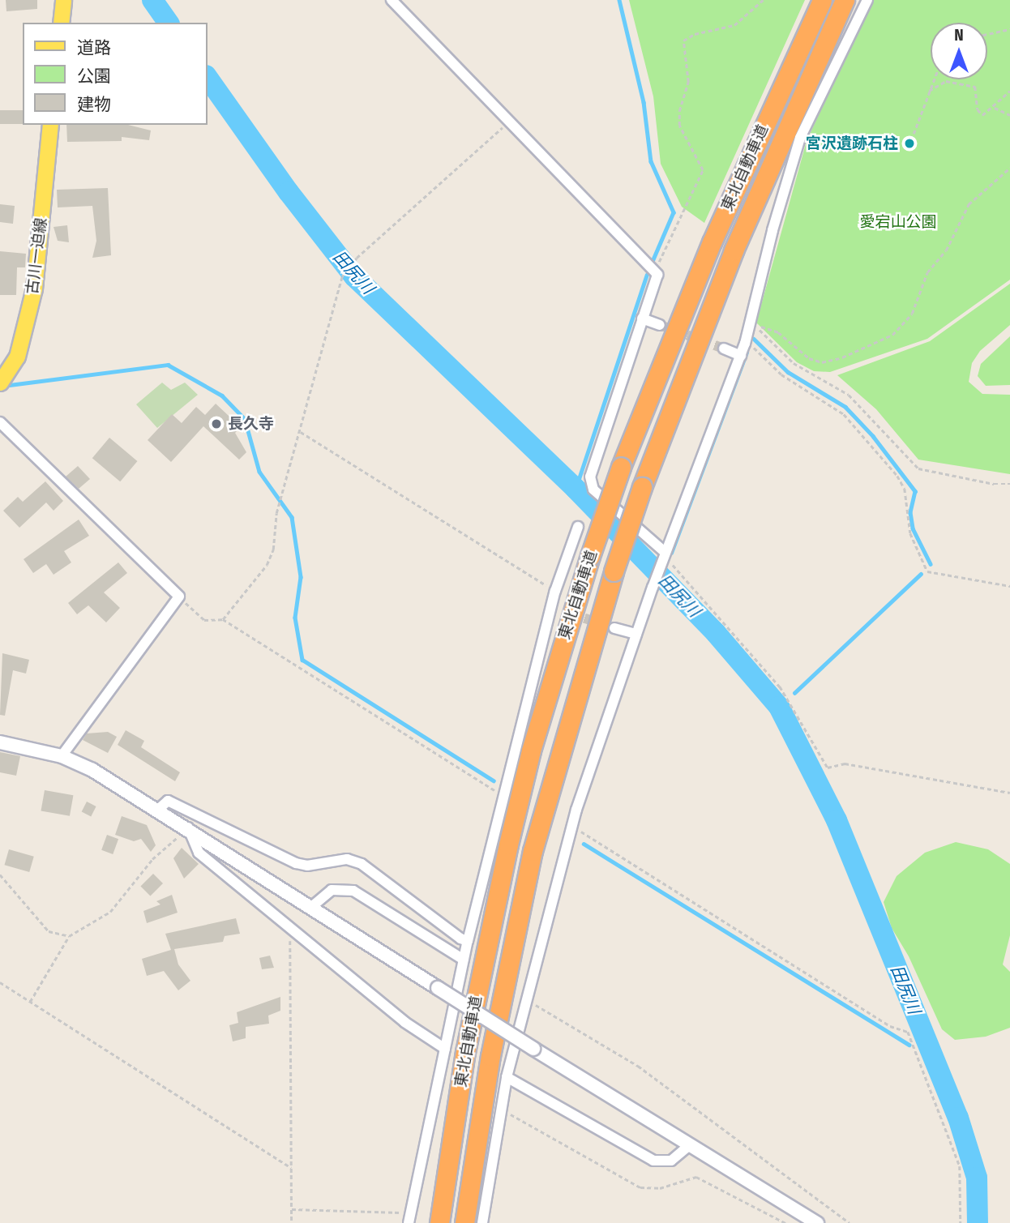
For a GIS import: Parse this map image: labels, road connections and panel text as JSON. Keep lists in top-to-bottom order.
{
  "streets": {
    "highway": ["東北自動車道"],
    "main road": ["古川一迫線"]
  },
  "water": ["田尻川"],
  "parks": ["愛宕山公園"],
  "places": ["宮沢遺跡石柱", "長久寺"],
  "legend": ["道路", "公園", "建物"],
  "north": "top"
}
